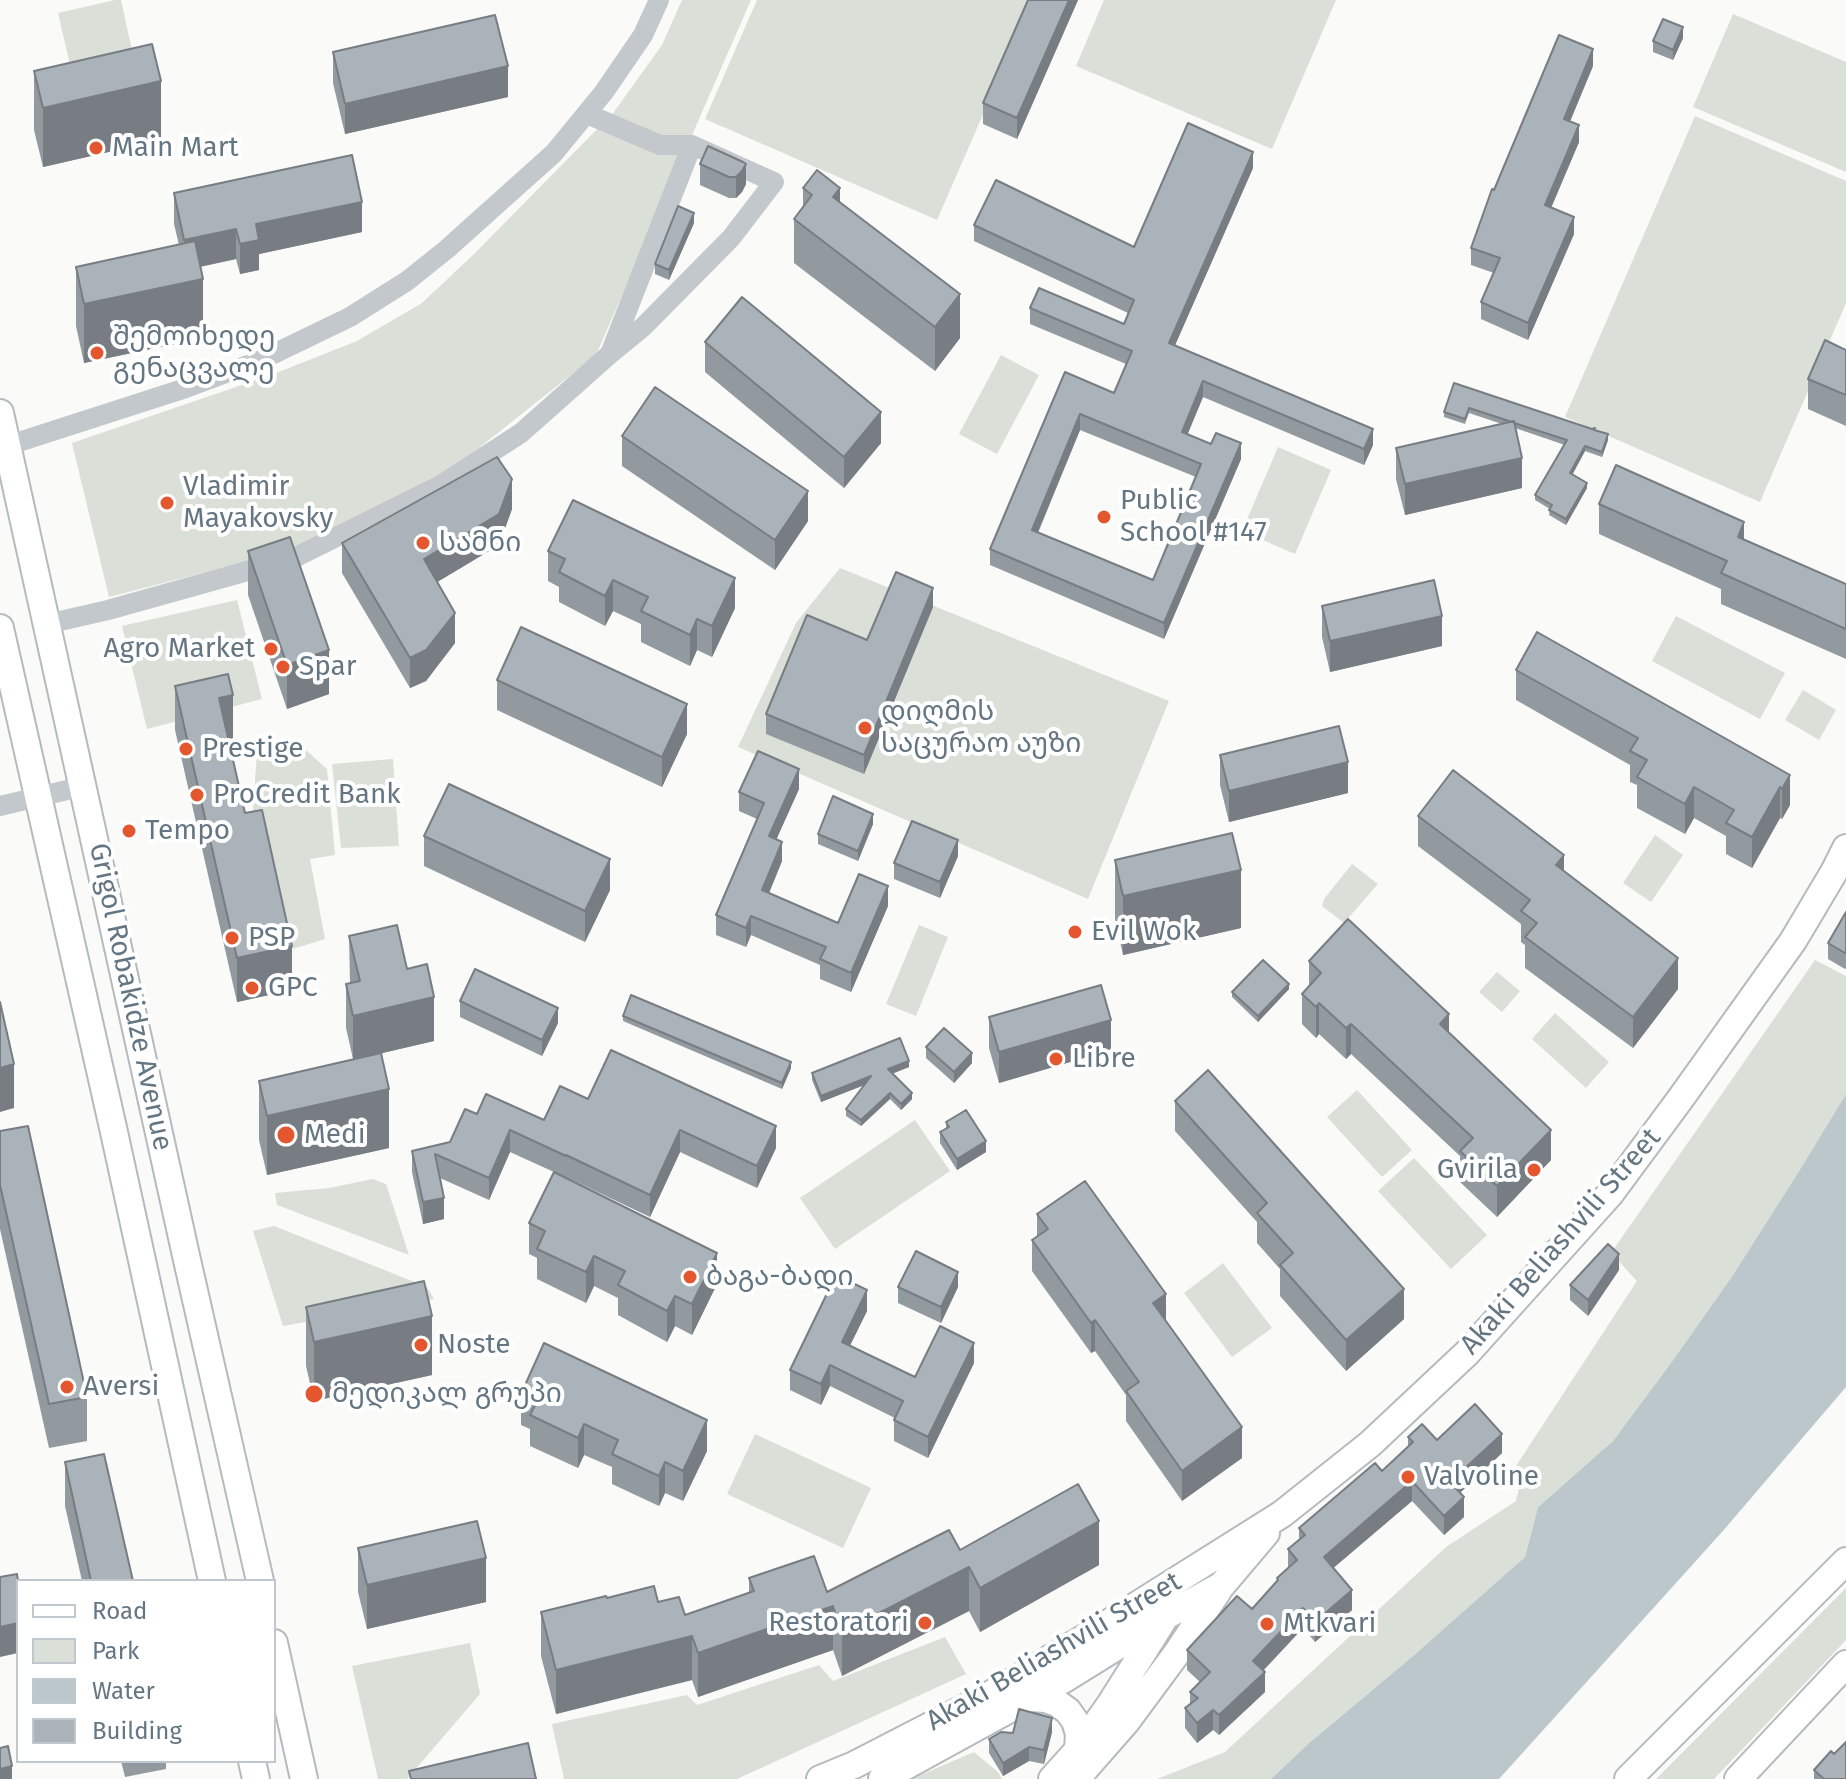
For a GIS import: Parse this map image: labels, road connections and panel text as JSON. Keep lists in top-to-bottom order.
{
  "streets": {
    "main road": ["Grigol Robakidze Avenue", "Akaki Beliashvili Street"]
  },
  "places": [
    "Main Mart",
    "შემოიხედე გენაცვალე",
    "Vladimir Mayakovsky",
    "Public School #147",
    "სამნი",
    "Agro Market",
    "Spar",
    "დიღმის საცურაო აუზი",
    "Prestige",
    "ProCredit Bank",
    "Tempo",
    "Evil Wok",
    "PSP",
    "GPC",
    "Libre",
    "Medi",
    "Gvirila",
    "ბაგა-ბადი",
    "Noste",
    "Aversi",
    "მედიკალ გრუპი",
    "Valvoline",
    "Restoratori",
    "Mtkvari"
  ],
  "legend": [
    "Road",
    "Park",
    "Water",
    "Building"
  ]
}
